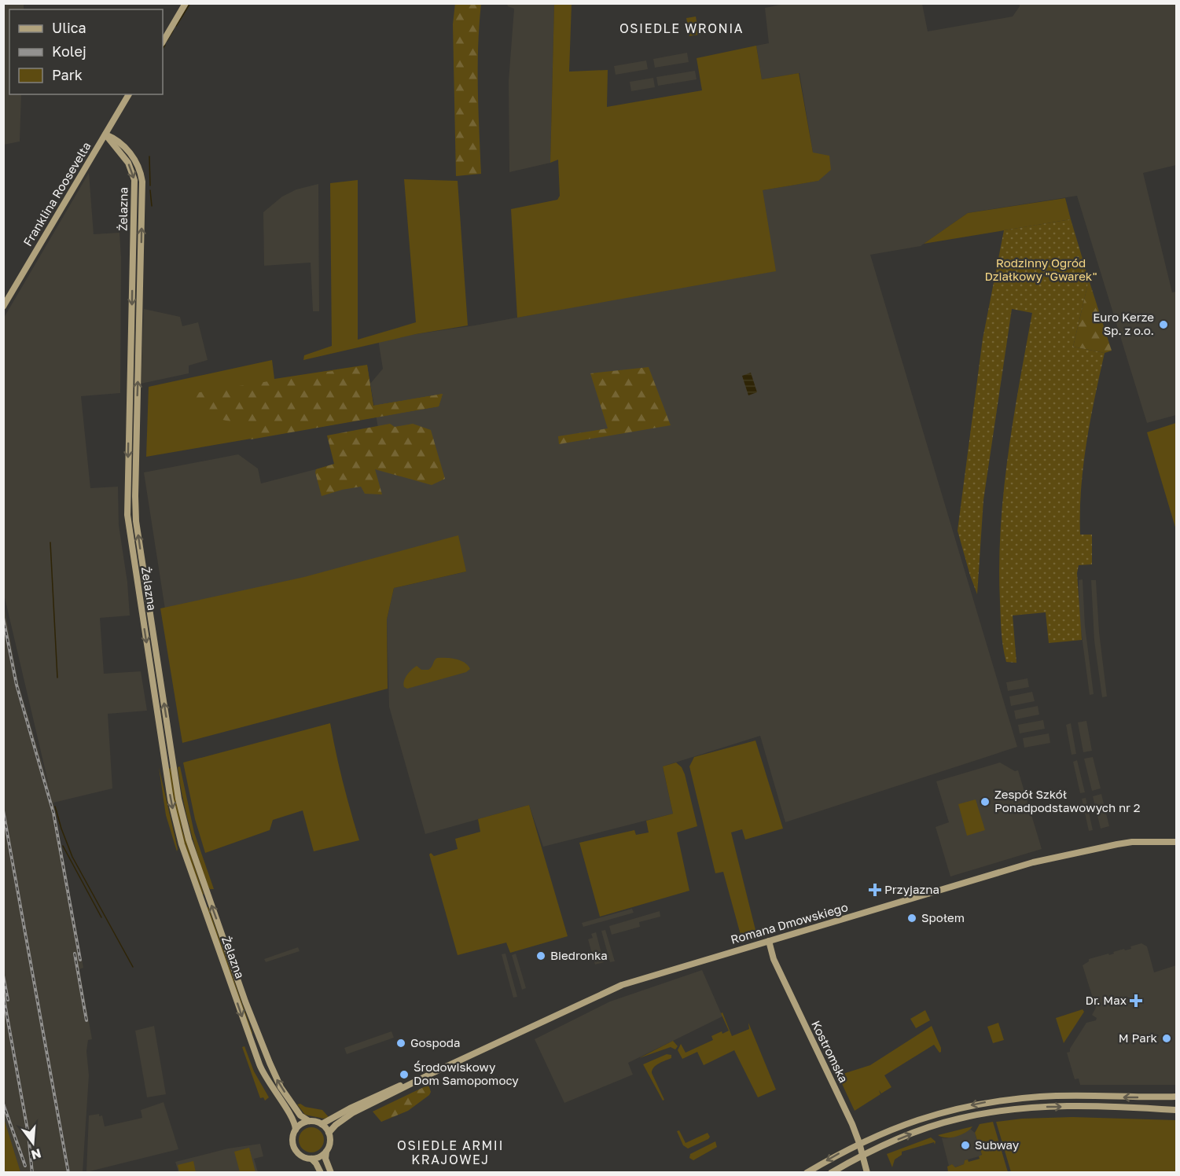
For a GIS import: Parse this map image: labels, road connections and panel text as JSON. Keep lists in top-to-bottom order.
{
  "streets": {
    "street": [
      "Franklina Roosevelta",
      "Żelazna",
      "Romana Dmowskiego",
      "Kostromska"
    ]
  },
  "crossings": [
    ["Franklina Roosevelta", "Żelazna"],
    ["Żelazna", "Romana Dmowskiego"],
    ["Romana Dmowskiego", "Kostromska"]
  ],
  "districts": ["OSIEDLE WRONIA", "OSIEDLE ARMII KRAJOWEJ"],
  "parks": ["Rodzinny Ogród Działkowy \"Gwarek\""],
  "places": {
    "other": [
      "Euro Kerze Sp. z o.o.",
      "Zespół Szkół Ponadpodstawowych nr 2",
      "Społem",
      "Biedronka",
      "M Park",
      "Gospoda",
      "Środowiskowy Dom Samopomocy",
      "Subway"
    ],
    "health": ["Przyjazna", "Dr. Max"]
  },
  "legend": ["Ulica", "Kolej", "Park"],
  "north": "bottom"
}
